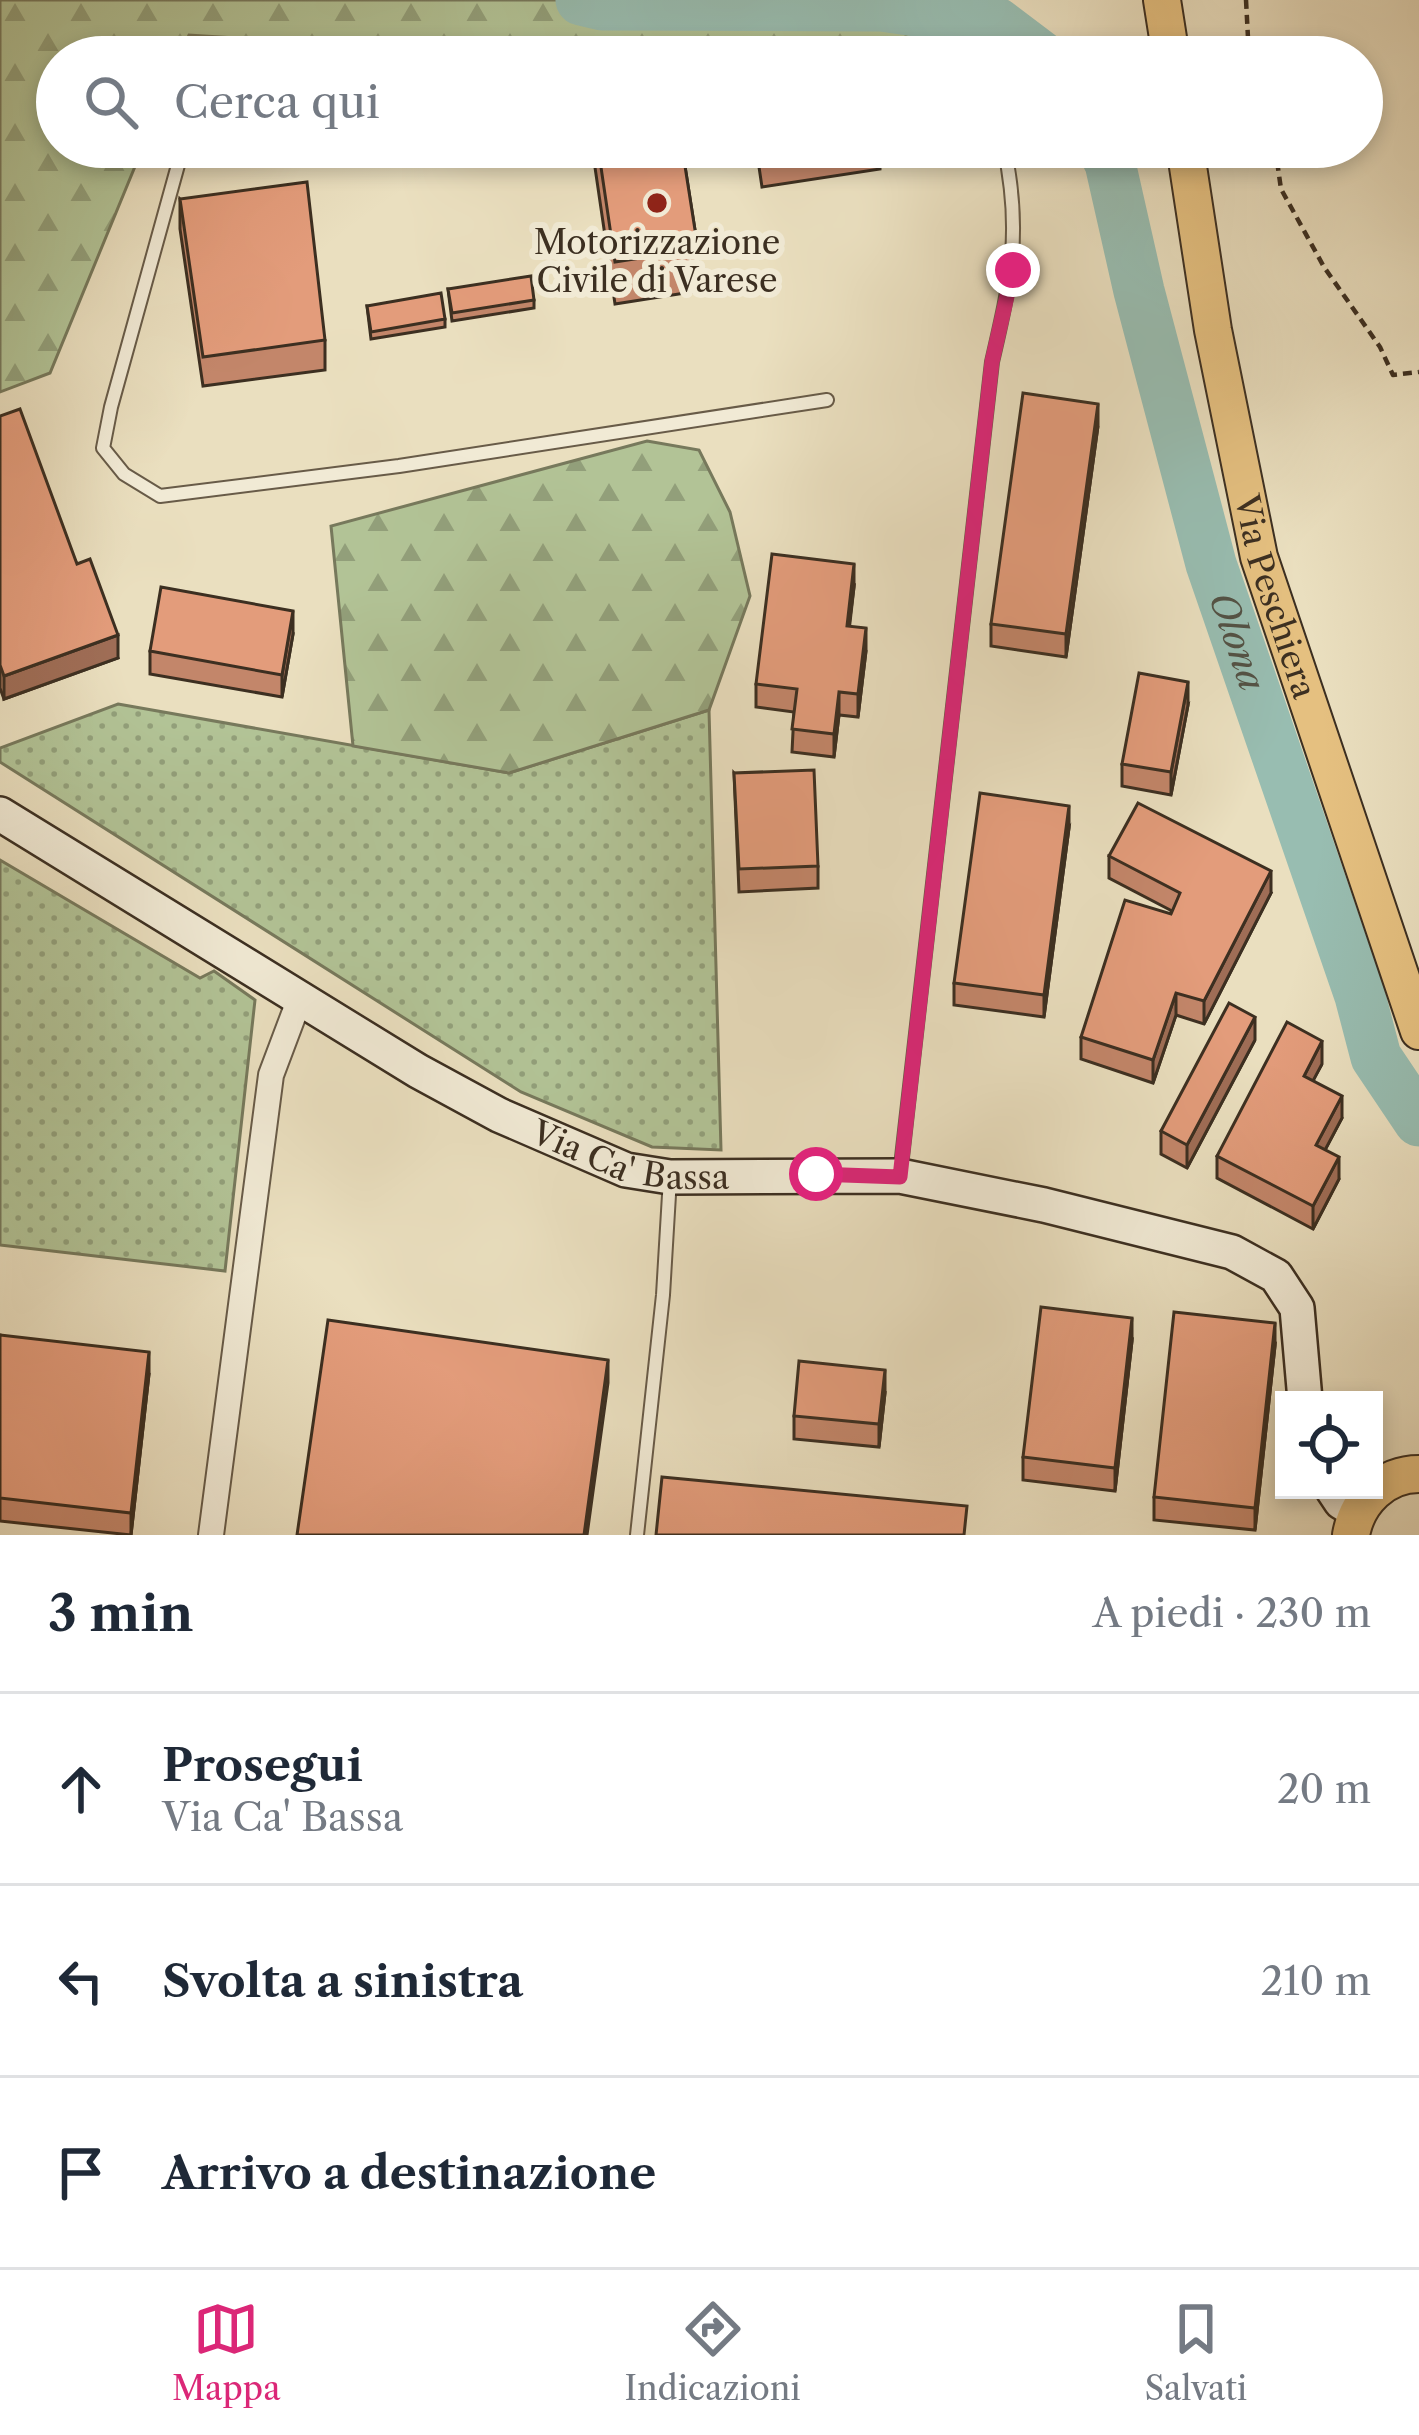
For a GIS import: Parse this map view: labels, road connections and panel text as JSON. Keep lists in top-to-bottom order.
{
  "streets": {
    "main road": ["Via Peschiera"],
    "street": ["Via Ca' Bassa"]
  },
  "water": ["Olona"],
  "places": ["Motorizzazione Civile di Varese"],
  "page": {
    "search": "Cerca qui",
    "heading": ["3 min", "A piedi · 230 m"],
    "list": [
      ["Prosegui", "Via Ca' Bassa", "20 m"],
      ["Svolta a sinistra", "210 m"],
      "Arrivo a destinazione"
    ],
    "nav": ["Mappa", "Indicazioni", "Salvati"]
  }
}
